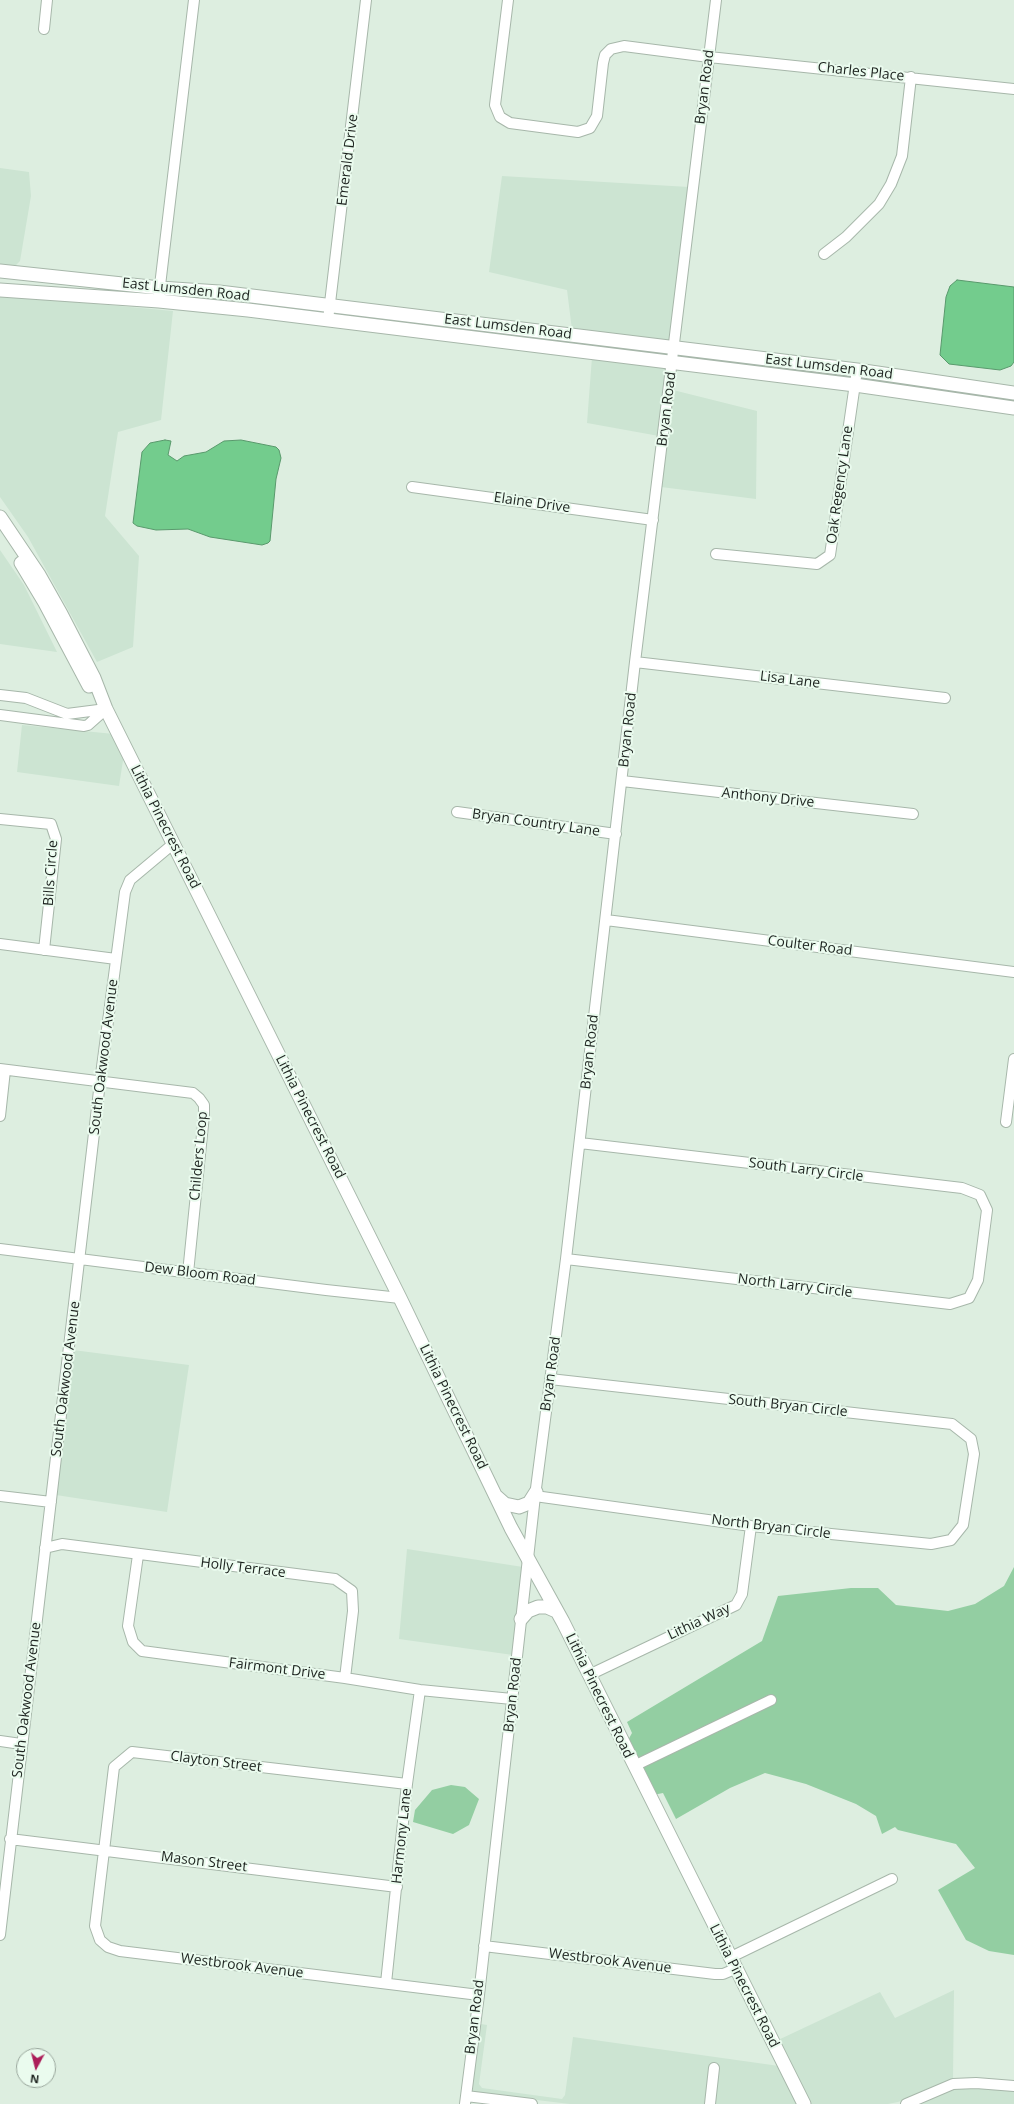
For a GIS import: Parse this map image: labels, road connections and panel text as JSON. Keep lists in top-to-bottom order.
{
  "streets": {
    "main road": ["East Lumsden Road", "Lithia Pinecrest Road"],
    "street": [
      "Charles Place",
      "Bryan Road",
      "Emerald Drive",
      "Oak Regency Lane",
      "Elaine Drive",
      "Lisa Lane",
      "Anthony Drive",
      "Bryan Country Lane",
      "Bills Circle",
      "Coulter Road",
      "South Oakwood Avenue",
      "Childers Loop",
      "South Larry Circle",
      "Dew Bloom Road",
      "North Larry Circle",
      "South Bryan Circle",
      "North Bryan Circle",
      "Holly Terrace",
      "Lithia Way",
      "Fairmont Drive",
      "Clayton Street",
      "Harmony Lane",
      "Mason Street",
      "Westbrook Avenue"
    ]
  },
  "crossings": [
    ["Charles Place", "Bryan Road"],
    ["Bryan Road", "East Lumsden Road"],
    ["Bryan Road", "Elaine Drive"],
    ["Bryan Road", "Lisa Lane"],
    ["Bryan Road", "Anthony Drive"],
    ["Bryan Road", "Bryan Country Lane"],
    ["Bryan Road", "Lithia Pinecrest Road"],
    ["Bryan Road", "Coulter Road"],
    ["Bryan Road", "South Larry Circle"],
    ["Bryan Road", "North Larry Circle"],
    ["Bryan Road", "South Bryan Circle"],
    ["Bryan Road", "North Bryan Circle"],
    ["Bryan Road", "Fairmont Drive"],
    ["Bryan Road", "Westbrook Avenue"],
    ["Emerald Drive", "East Lumsden Road"],
    ["East Lumsden Road", "Oak Regency Lane"],
    ["Lithia Pinecrest Road", "South Oakwood Avenue"],
    ["Lithia Pinecrest Road", "Dew Bloom Road"],
    ["Lithia Pinecrest Road", "Lithia Way"],
    ["Lithia Pinecrest Road", "Westbrook Avenue"],
    ["South Oakwood Avenue", "Childers Loop"],
    ["South Oakwood Avenue", "Dew Bloom Road"],
    ["South Oakwood Avenue", "Holly Terrace"],
    ["South Oakwood Avenue", "Mason Street"],
    ["Childers Loop", "Dew Bloom Road"],
    ["South Larry Circle", "North Larry Circle"],
    ["South Bryan Circle", "North Bryan Circle"],
    ["North Bryan Circle", "Lithia Way"],
    ["Holly Terrace", "Fairmont Drive"],
    ["Fairmont Drive", "Harmony Lane"],
    ["Clayton Street", "Harmony Lane"],
    ["Clayton Street", "Mason Street"],
    ["Clayton Street", "Westbrook Avenue"],
    ["Harmony Lane", "Mason Street"],
    ["Harmony Lane", "Westbrook Avenue"],
    ["Mason Street", "Westbrook Avenue"]
  ],
  "north": "bottom"
}
